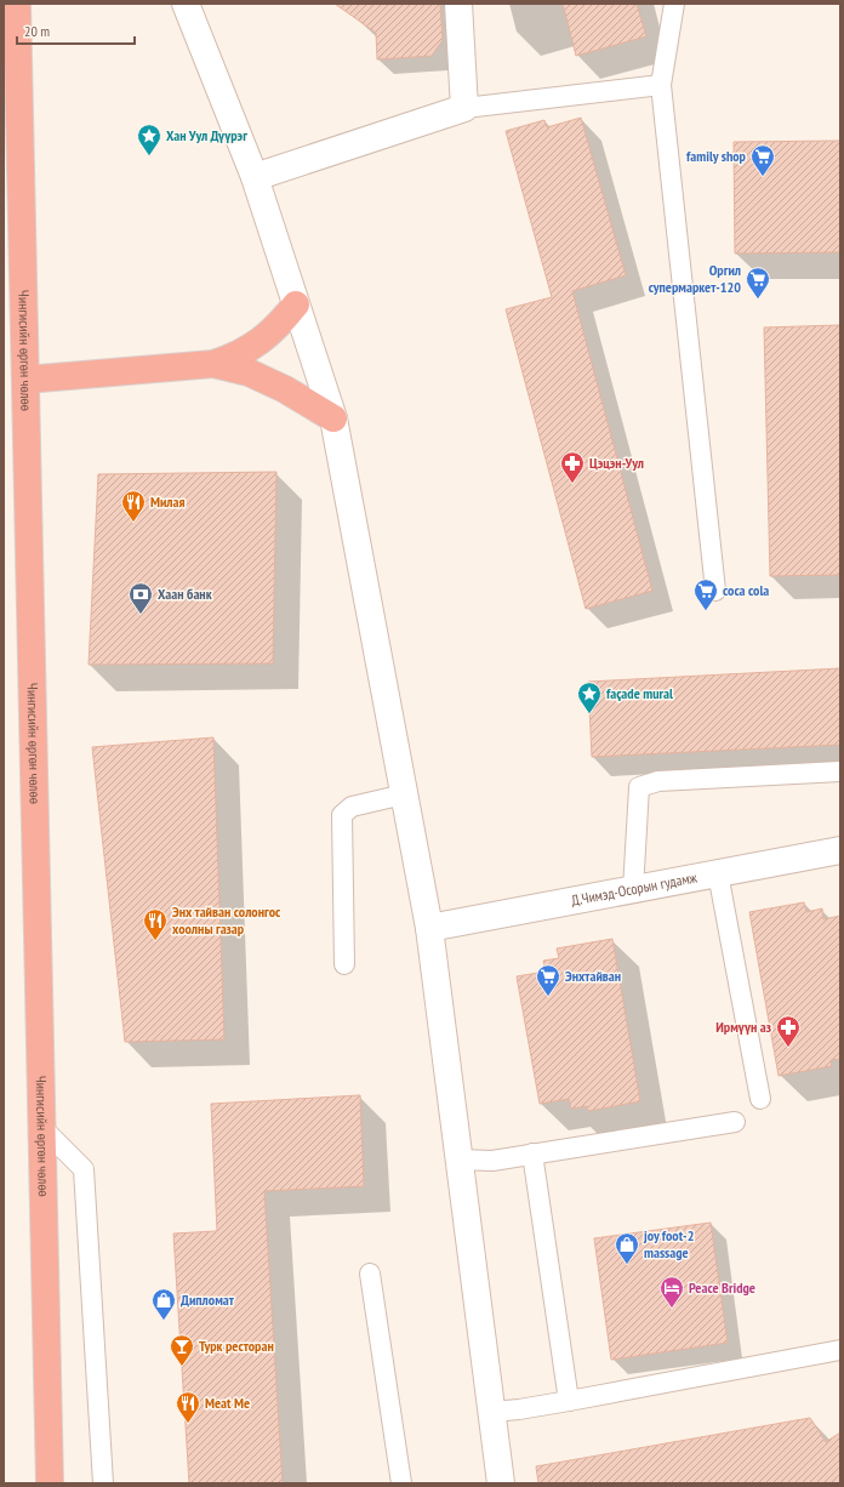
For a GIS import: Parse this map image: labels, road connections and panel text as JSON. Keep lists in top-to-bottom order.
{
  "streets": {
    "highway": ["Чингисийн өргөн чөлөө"],
    "main road": ["Д.Чимэд-Осорын гудамж"]
  },
  "places": {
    "place": ["Хан Уул Дүүрэг", "façade mural"],
    "supermarket": [
      "family shop",
      "Оргил супермаркет-120",
      "coca cola",
      "Энхтайван"
    ],
    "pharmacy": ["Цэцэн-Уул", "Ирмүүн аз"],
    "restaurant": ["Милая", "Энх тайван солонгос хоолны газар", "Meat Me"],
    "bank": ["Хаан банк"],
    "shop": ["joy foot-2 massage", "Дипломат"],
    "hotel": ["Peace Bridge"],
    "bar": ["Турк ресторан"]
  },
  "scale_bar": "20 m"
}
